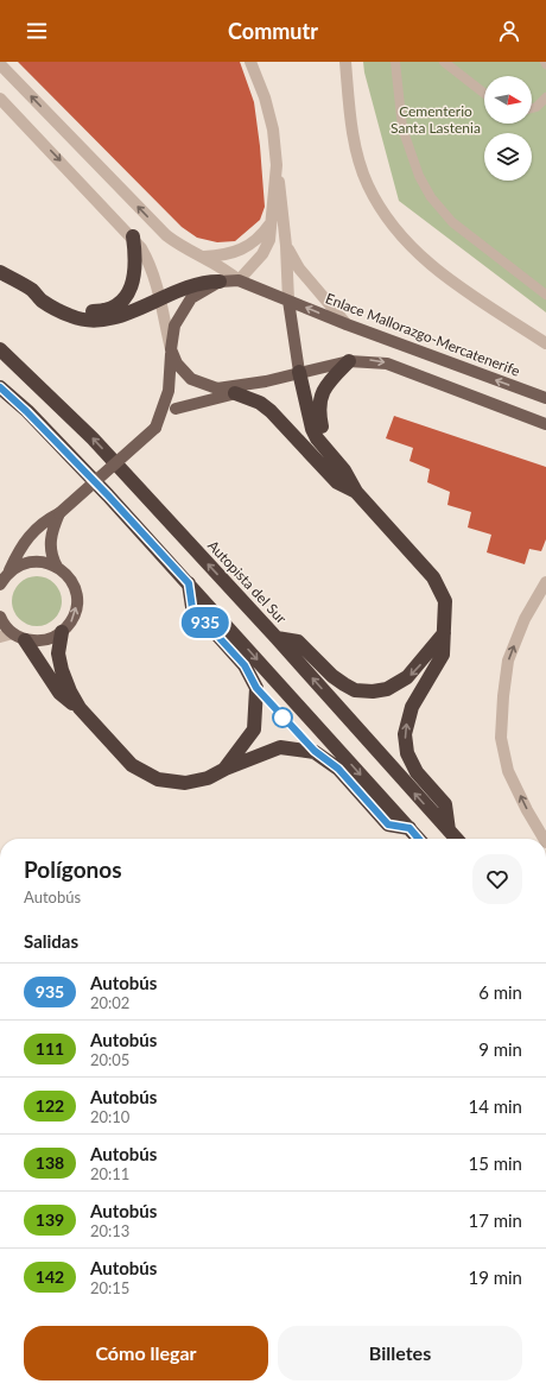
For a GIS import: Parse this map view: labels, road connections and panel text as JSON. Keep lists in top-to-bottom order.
{
  "streets": {
    "highway": ["Autopista del Sur"],
    "main road": ["Enlace Mallorazgo-Mercatenerife"]
  },
  "parks": ["Cementerio Santa Lastenia"],
  "lines": ["bus line 935"],
  "north": "right",
  "page": {
    "header": "Commutr",
    "on_map": "935",
    "heading": [
      ["Polígonos", "Autobús"],
      "Salidas"
    ],
    "list": [
      {
        "mark": "935",
        "name": "Autobús",
        "note": "20:02",
        "value": "6 min"
      },
      {
        "mark": "111",
        "name": "Autobús",
        "note": "20:05",
        "value": "9 min"
      },
      {
        "mark": "122",
        "name": "Autobús",
        "note": "20:10",
        "value": "14 min"
      },
      {
        "mark": "138",
        "name": "Autobús",
        "note": "20:11",
        "value": "15 min"
      },
      {
        "mark": "139",
        "name": "Autobús",
        "note": "20:13",
        "value": "17 min"
      },
      {
        "mark": "142",
        "name": "Autobús",
        "note": "20:15",
        "value": "19 min"
      }
    ],
    "buttons": ["Cómo llegar", "Billetes"]
  }
}
